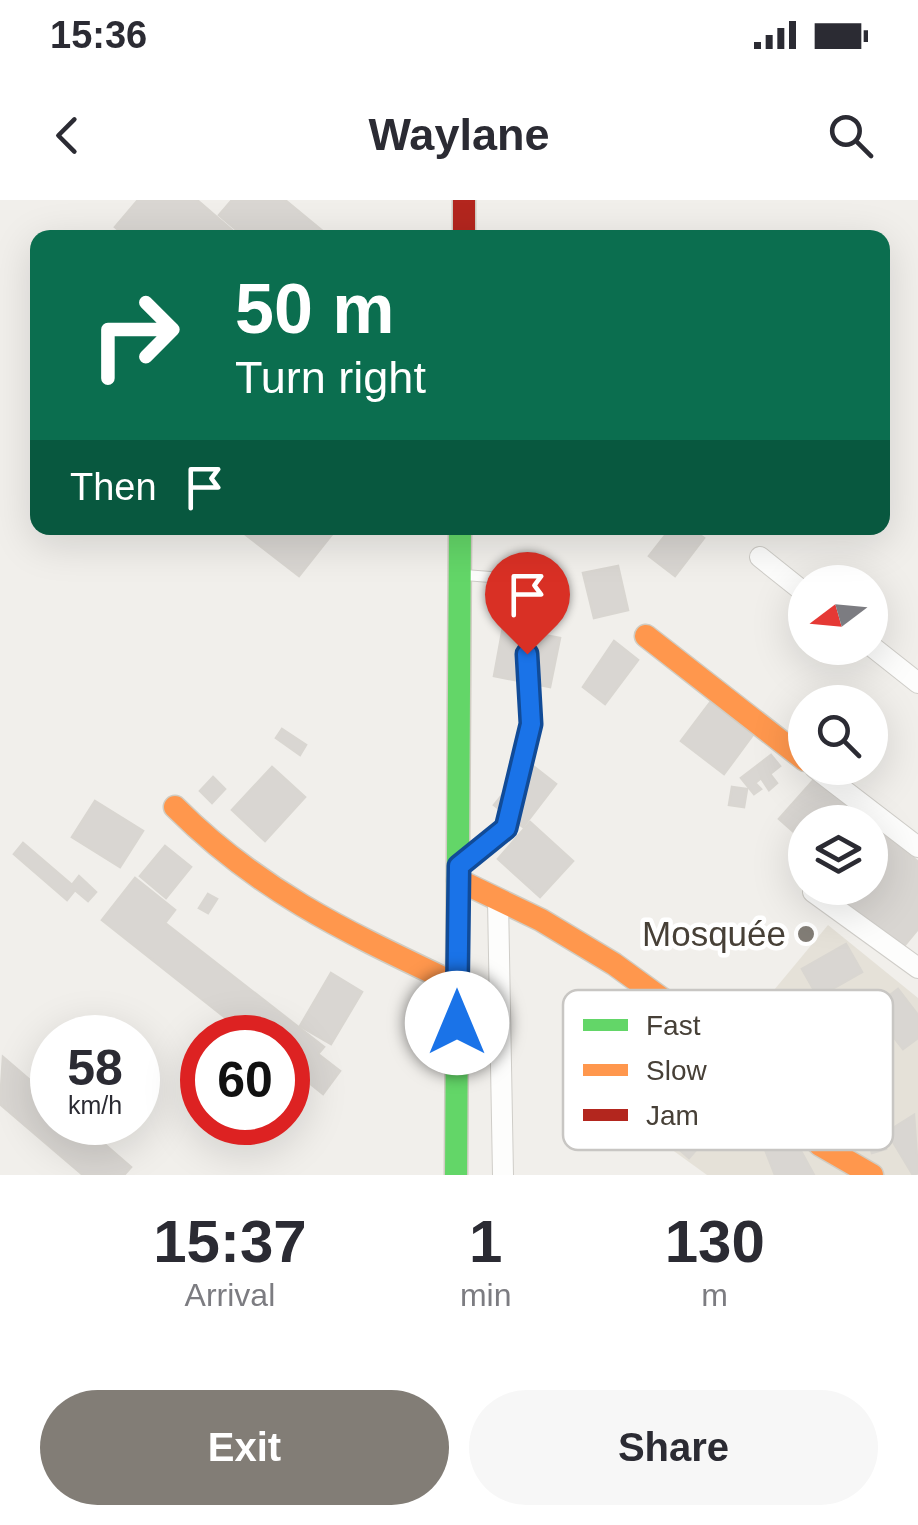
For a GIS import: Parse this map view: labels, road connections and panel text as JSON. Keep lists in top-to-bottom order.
{
  "places": ["Mosquée"],
  "legend": ["Fast", "Slow", "Jam"],
  "north": "left",
  "page": {
    "status": "15:36",
    "header": "Waylane",
    "turn": ["50 m", "Turn right"],
    "then": "Then",
    "speed": "58 km/h",
    "limit": "60",
    "eta": [
      "15:37",
      "Arrival",
      "1",
      "min",
      "130",
      "m"
    ],
    "buttons": ["Exit", "Share"]
  }
}
